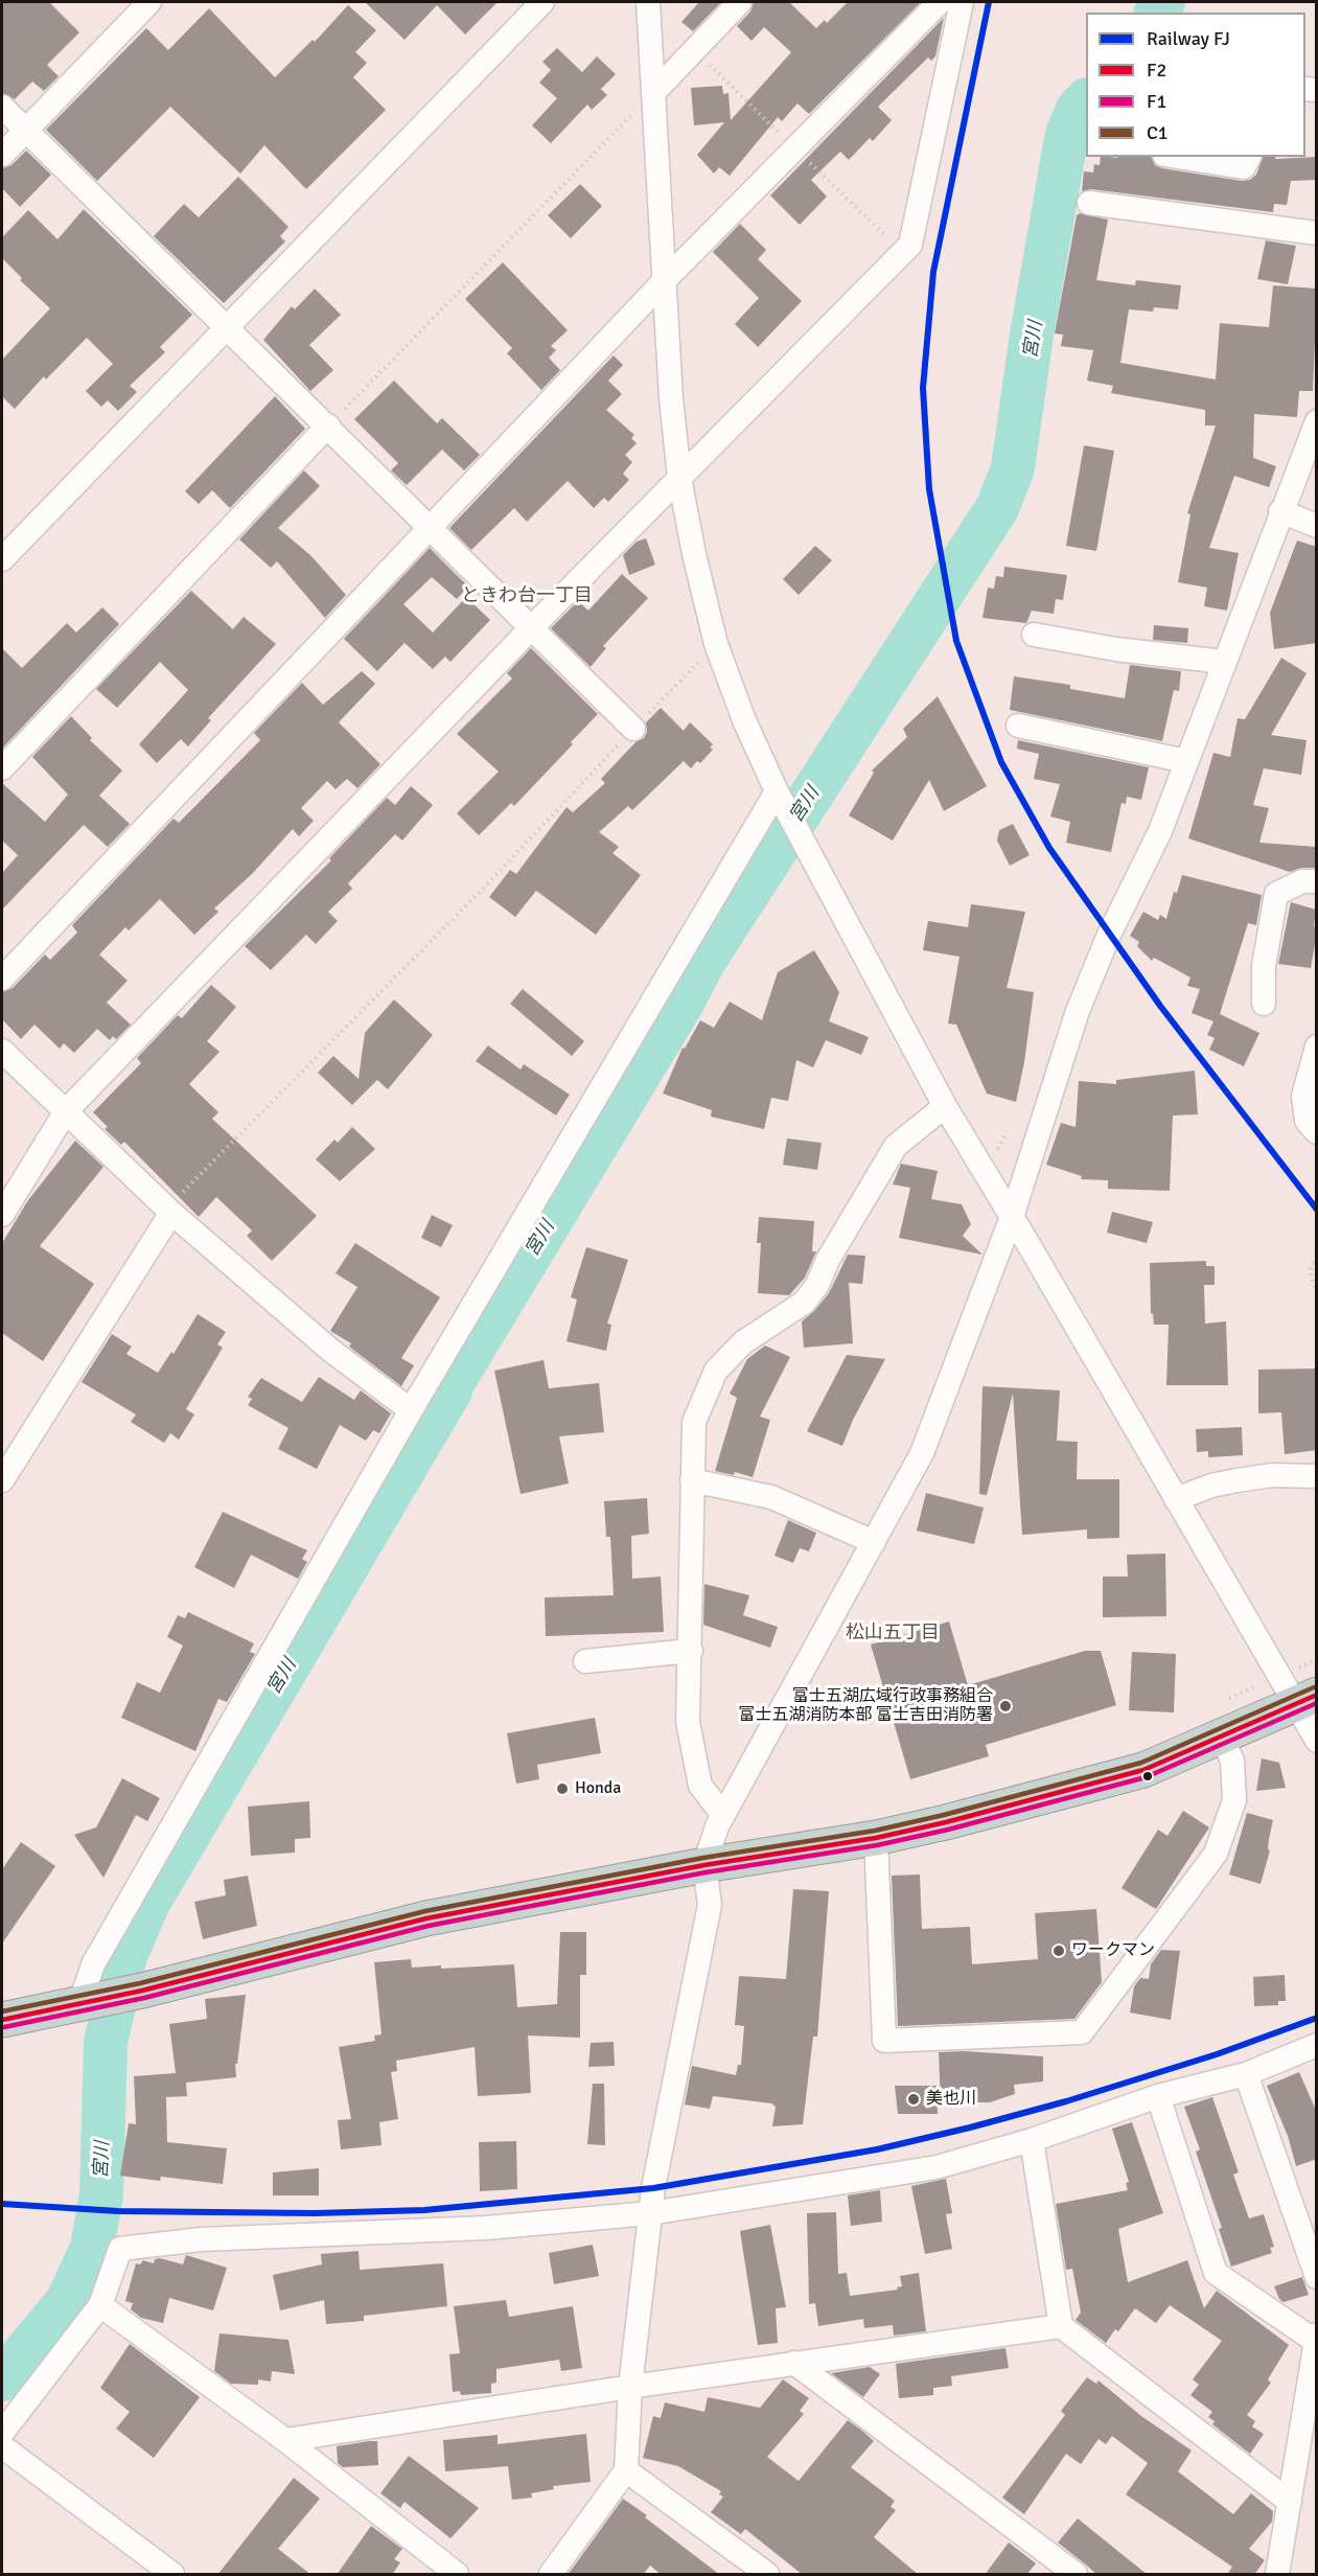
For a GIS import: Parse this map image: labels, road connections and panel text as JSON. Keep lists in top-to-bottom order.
{
  "districts": ["ときわ台一丁目", "松山五丁目"],
  "water": ["宮川"],
  "places": [
    "富士五湖広域行政事務組合 富士五湖消防本部 富士吉田消防署",
    "Honda",
    "ワークマン",
    "美也川"
  ],
  "lines": [
    "rail line FJ",
    "transit line C1",
    "transit line F2",
    "transit line F1"
  ],
  "legend": [
    "Railway FJ",
    "F2",
    "F1",
    "C1"
  ]
}
